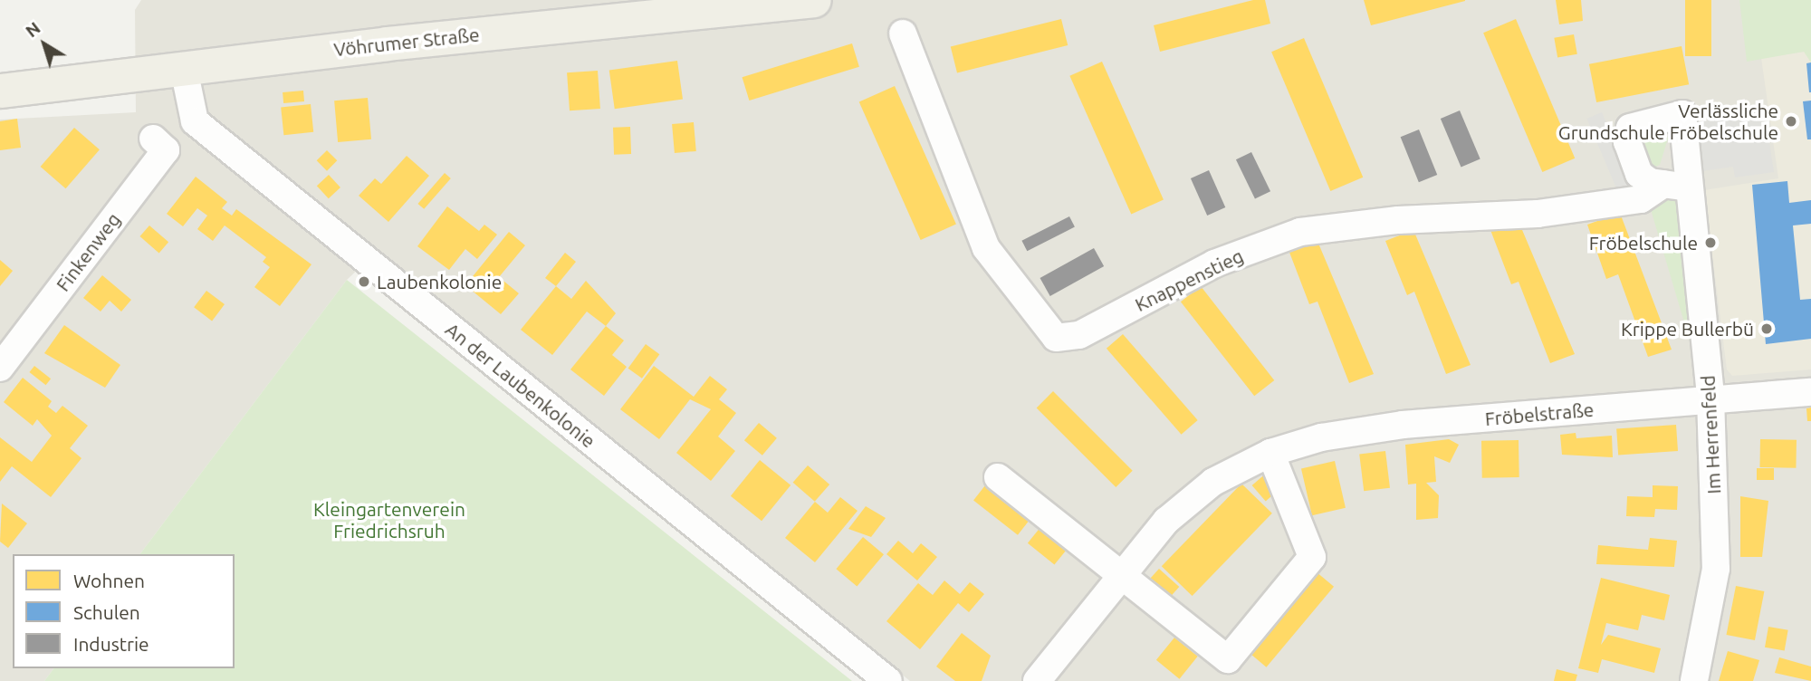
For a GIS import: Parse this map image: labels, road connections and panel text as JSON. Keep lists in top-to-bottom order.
{
  "streets": {
    "main road": ["Vöhrumer Straße"],
    "street": [
      "Finkenweg",
      "Knappenstieg",
      "An der Laubenkolonie",
      "Fröbelstraße",
      "Im Herrenfeld"
    ]
  },
  "crossings": [
    ["Vöhrumer Straße", "An der Laubenkolonie"],
    ["Knappenstieg", "Im Herrenfeld"],
    ["Fröbelstraße", "Im Herrenfeld"]
  ],
  "parks": ["Kleingartenverein Friedrichsruh"],
  "places": [
    "Verlässliche Grundschule Fröbelschule",
    "Fröbelschule",
    "Laubenkolonie",
    "Krippe Bullerbü"
  ],
  "legend": ["Wohnen", "Schulen", "Industrie"],
  "north": "top left"
}
